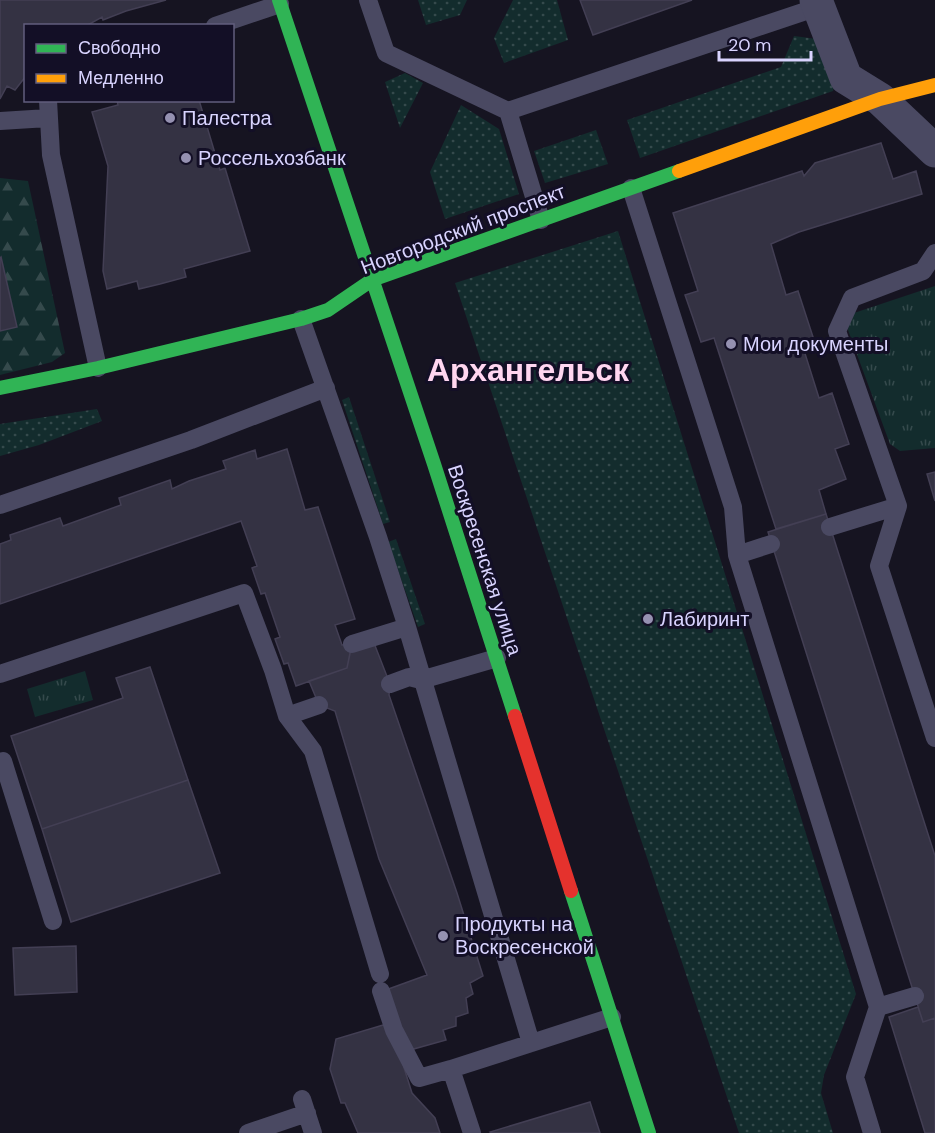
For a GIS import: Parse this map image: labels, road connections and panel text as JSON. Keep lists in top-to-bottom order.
{
  "streets": {
    "main road": ["Новгородский проспект", "Воскресенская улица"]
  },
  "crossings": [
    ["Новгородский проспект", "Воскресенская улица"]
  ],
  "districts": ["Архангельск"],
  "places": [
    "Палестра",
    "Россельхозбанк",
    "Мои документы",
    "Лабиринт",
    "Продукты на Воскресенской"
  ],
  "legend": ["Свободно", "Медленно"],
  "scale_bar": "20 m"
}
